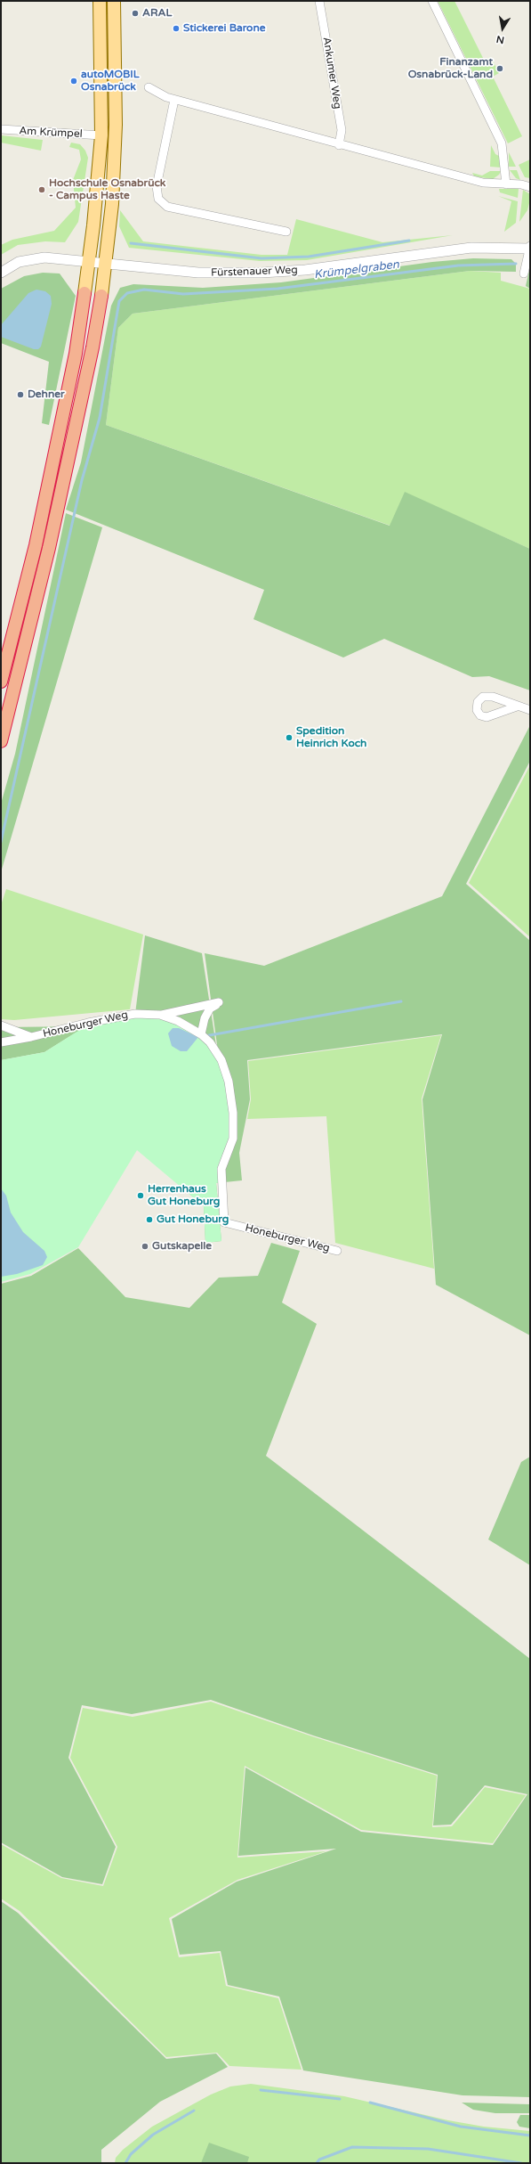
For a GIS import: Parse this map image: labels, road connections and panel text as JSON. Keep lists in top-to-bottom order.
{
  "streets": {
    "street": [
      "Ankumer Weg",
      "Am Krümpel",
      "Fürstenauer Weg",
      "Honeburger Weg"
    ]
  },
  "water": ["Krümpelgraben"],
  "places": [
    "ARAL",
    "Stickerei Barone",
    "Finanzamt Osnabrück-Land",
    "autoMOBIL Osnabrück",
    "Hochschule Osnabrück - Campus Haste",
    "Dehner",
    "Spedition Heinrich Koch",
    "Herrenhaus Gut Honeburg",
    "Gut Honeburg",
    "Gutskapelle"
  ],
  "north": "bottom"
}
